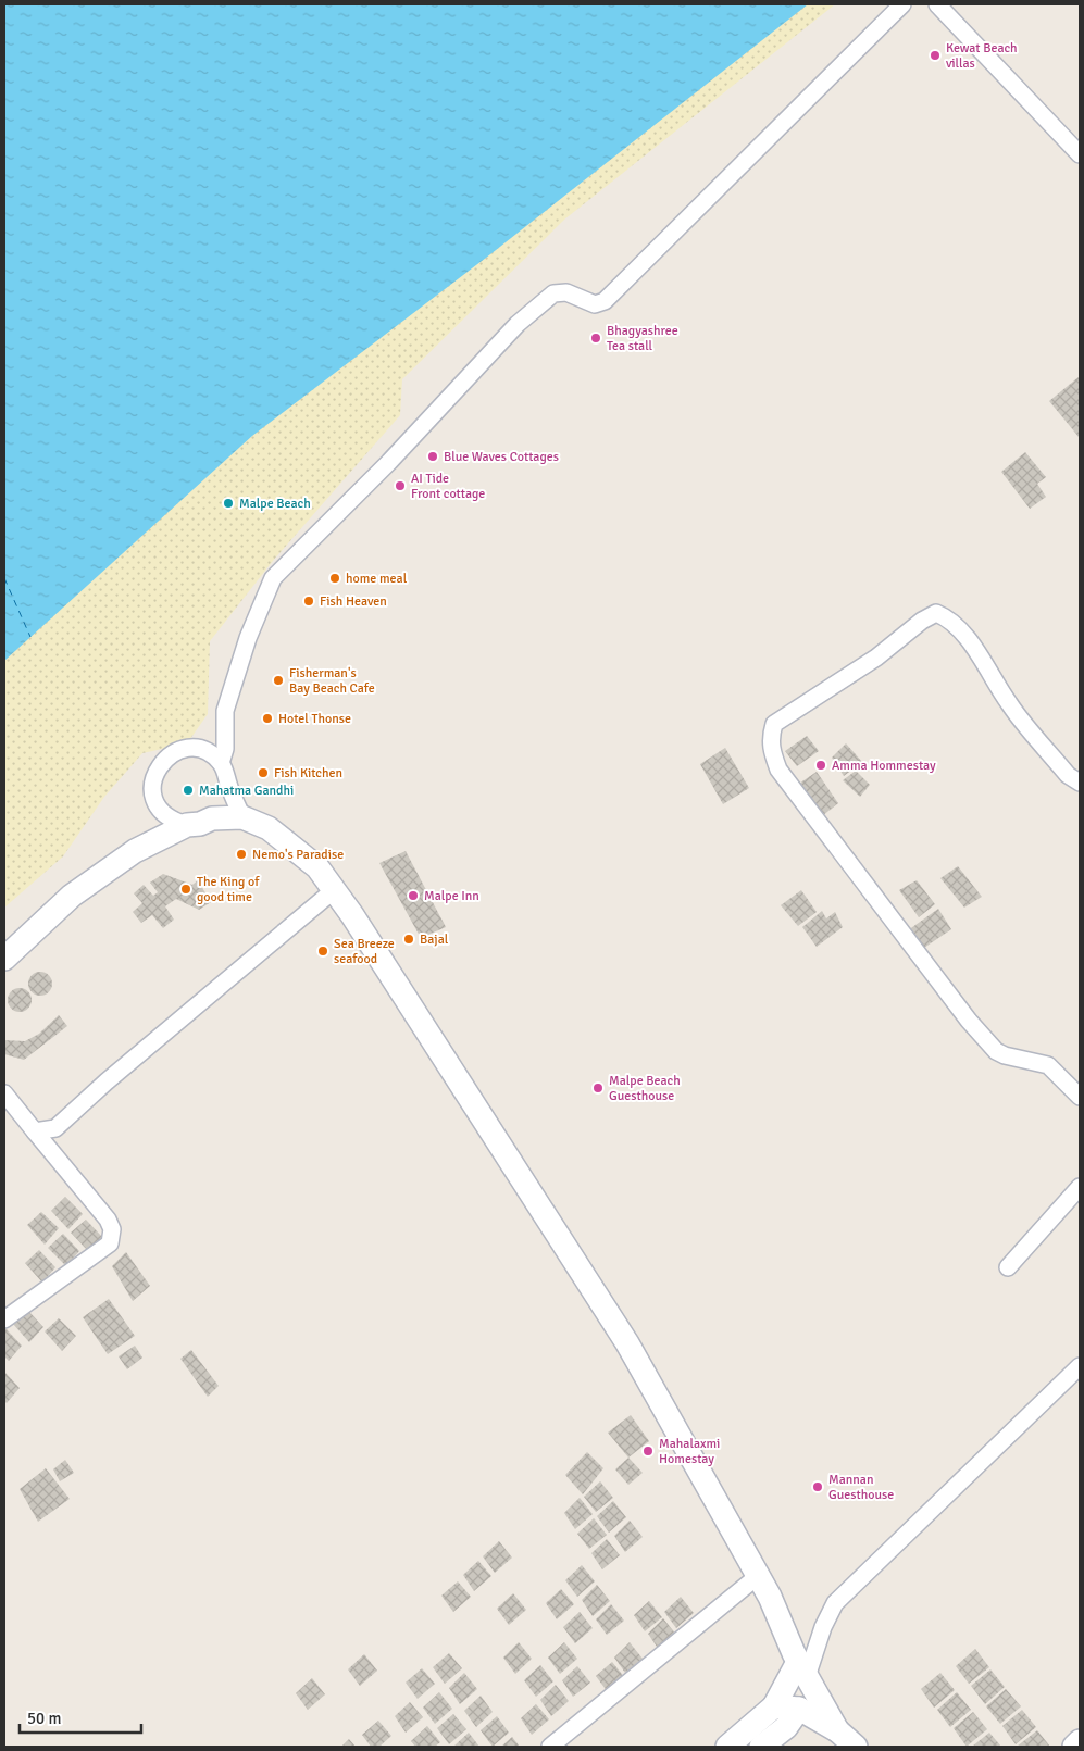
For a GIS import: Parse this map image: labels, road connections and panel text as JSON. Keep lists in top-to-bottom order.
{
  "places": [
    "Kewat Beach villas",
    "Bhagyashree Tea stall",
    "Blue Waves Cottages",
    "AI Tide Front cottage",
    "Malpe Beach",
    "home meal",
    "Fish Heaven",
    "Fisherman's Bay Beach Cafe",
    "Hotel Thonse",
    "Amma Hommestay",
    "Fish Kitchen",
    "Mahatma Gandhi",
    "Nemo's Paradise",
    "The King of good time",
    "Malpe Inn",
    "Bajal",
    "Sea Breeze seafood",
    "Malpe Beach Guesthouse",
    "Mahalaxmi Homestay",
    "Mannan Guesthouse"
  ],
  "scale_bar": "50 m"
}
